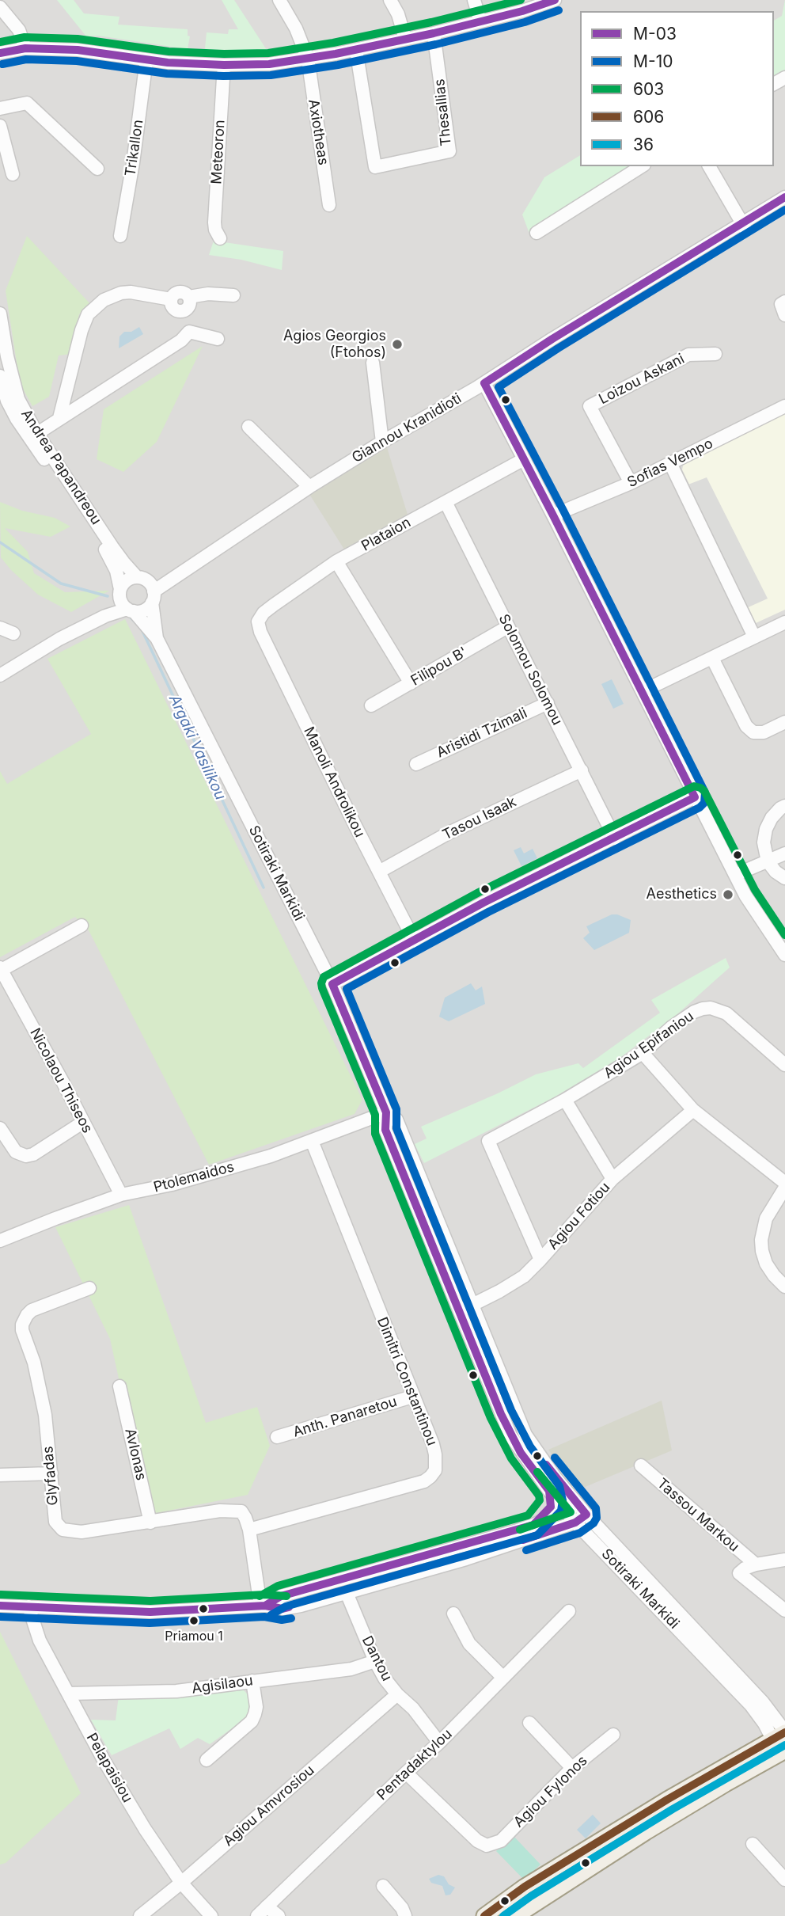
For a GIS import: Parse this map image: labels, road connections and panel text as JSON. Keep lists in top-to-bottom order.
{
  "streets": {
    "street": [
      "Thesallias",
      "Axiotheas",
      "Trikallon",
      "Meteoron",
      "Loizou Askani",
      "Giannou Kranidioti",
      "Sofias Vempo",
      "Andrea Papandreou",
      "Plataion",
      "Filipou B'",
      "Solomou Solomou",
      "Aristidi Tzimali",
      "Manoli Androlikou",
      "Tasou Isaak",
      "Sotiraki Markidi",
      "Agiou Epifaniou",
      "Nicolaou Thiseos",
      "Ptolemaidos",
      "Agiou Fotiou",
      "Dimitri Constantinou",
      "Anth. Panaretou",
      "Avlonas",
      "Glyfadas",
      "Tassou Markou",
      "Dantou",
      "Agisilaou",
      "Pentadaktylou",
      "Pelapaisiou",
      "Agiou Fylonos",
      "Agiou Amvrosiou"
    ]
  },
  "crossings": [
    ["Loizou Askani", "Sofias Vempo"],
    ["Giannou Kranidioti", "Andrea Papandreou"],
    ["Giannou Kranidioti", "Sotiraki Markidi"],
    ["Andrea Papandreou", "Sotiraki Markidi"],
    ["Plataion", "Solomou Solomou"],
    ["Plataion", "Manoli Androlikou"],
    ["Filipou B'", "Solomou Solomou"],
    ["Solomou Solomou", "Aristidi Tzimali"],
    ["Solomou Solomou", "Tasou Isaak"],
    ["Manoli Androlikou", "Tasou Isaak"],
    ["Sotiraki Markidi", "Ptolemaidos"],
    ["Sotiraki Markidi", "Agiou Fotiou"],
    ["Agiou Epifaniou", "Agiou Fotiou"],
    ["Nicolaou Thiseos", "Ptolemaidos"],
    ["Ptolemaidos", "Dimitri Constantinou"],
    ["Dimitri Constantinou", "Anth. Panaretou"],
    ["Dimitri Constantinou", "Glyfadas"],
    ["Avlonas", "Glyfadas"],
    ["Dantou", "Agisilaou"],
    ["Dantou", "Pentadaktylou"],
    ["Dantou", "Agiou Amvrosiou"],
    ["Agisilaou", "Pelapaisiou"],
    ["Pentadaktylou", "Agiou Fylonos"],
    ["Pelapaisiou", "Agiou Amvrosiou"]
  ],
  "water": ["Argaki Vasilikou"],
  "places": ["Agios Georgios (Ftohos)", "Aesthetics", "Priamou 1"],
  "lines": [
    "transit line M-03",
    "transit line 603",
    "transit line M-10",
    "transit line 606",
    "transit line 36"
  ],
  "legend": [
    "M-03",
    "M-10",
    "603",
    "606",
    "36"
  ]
}
